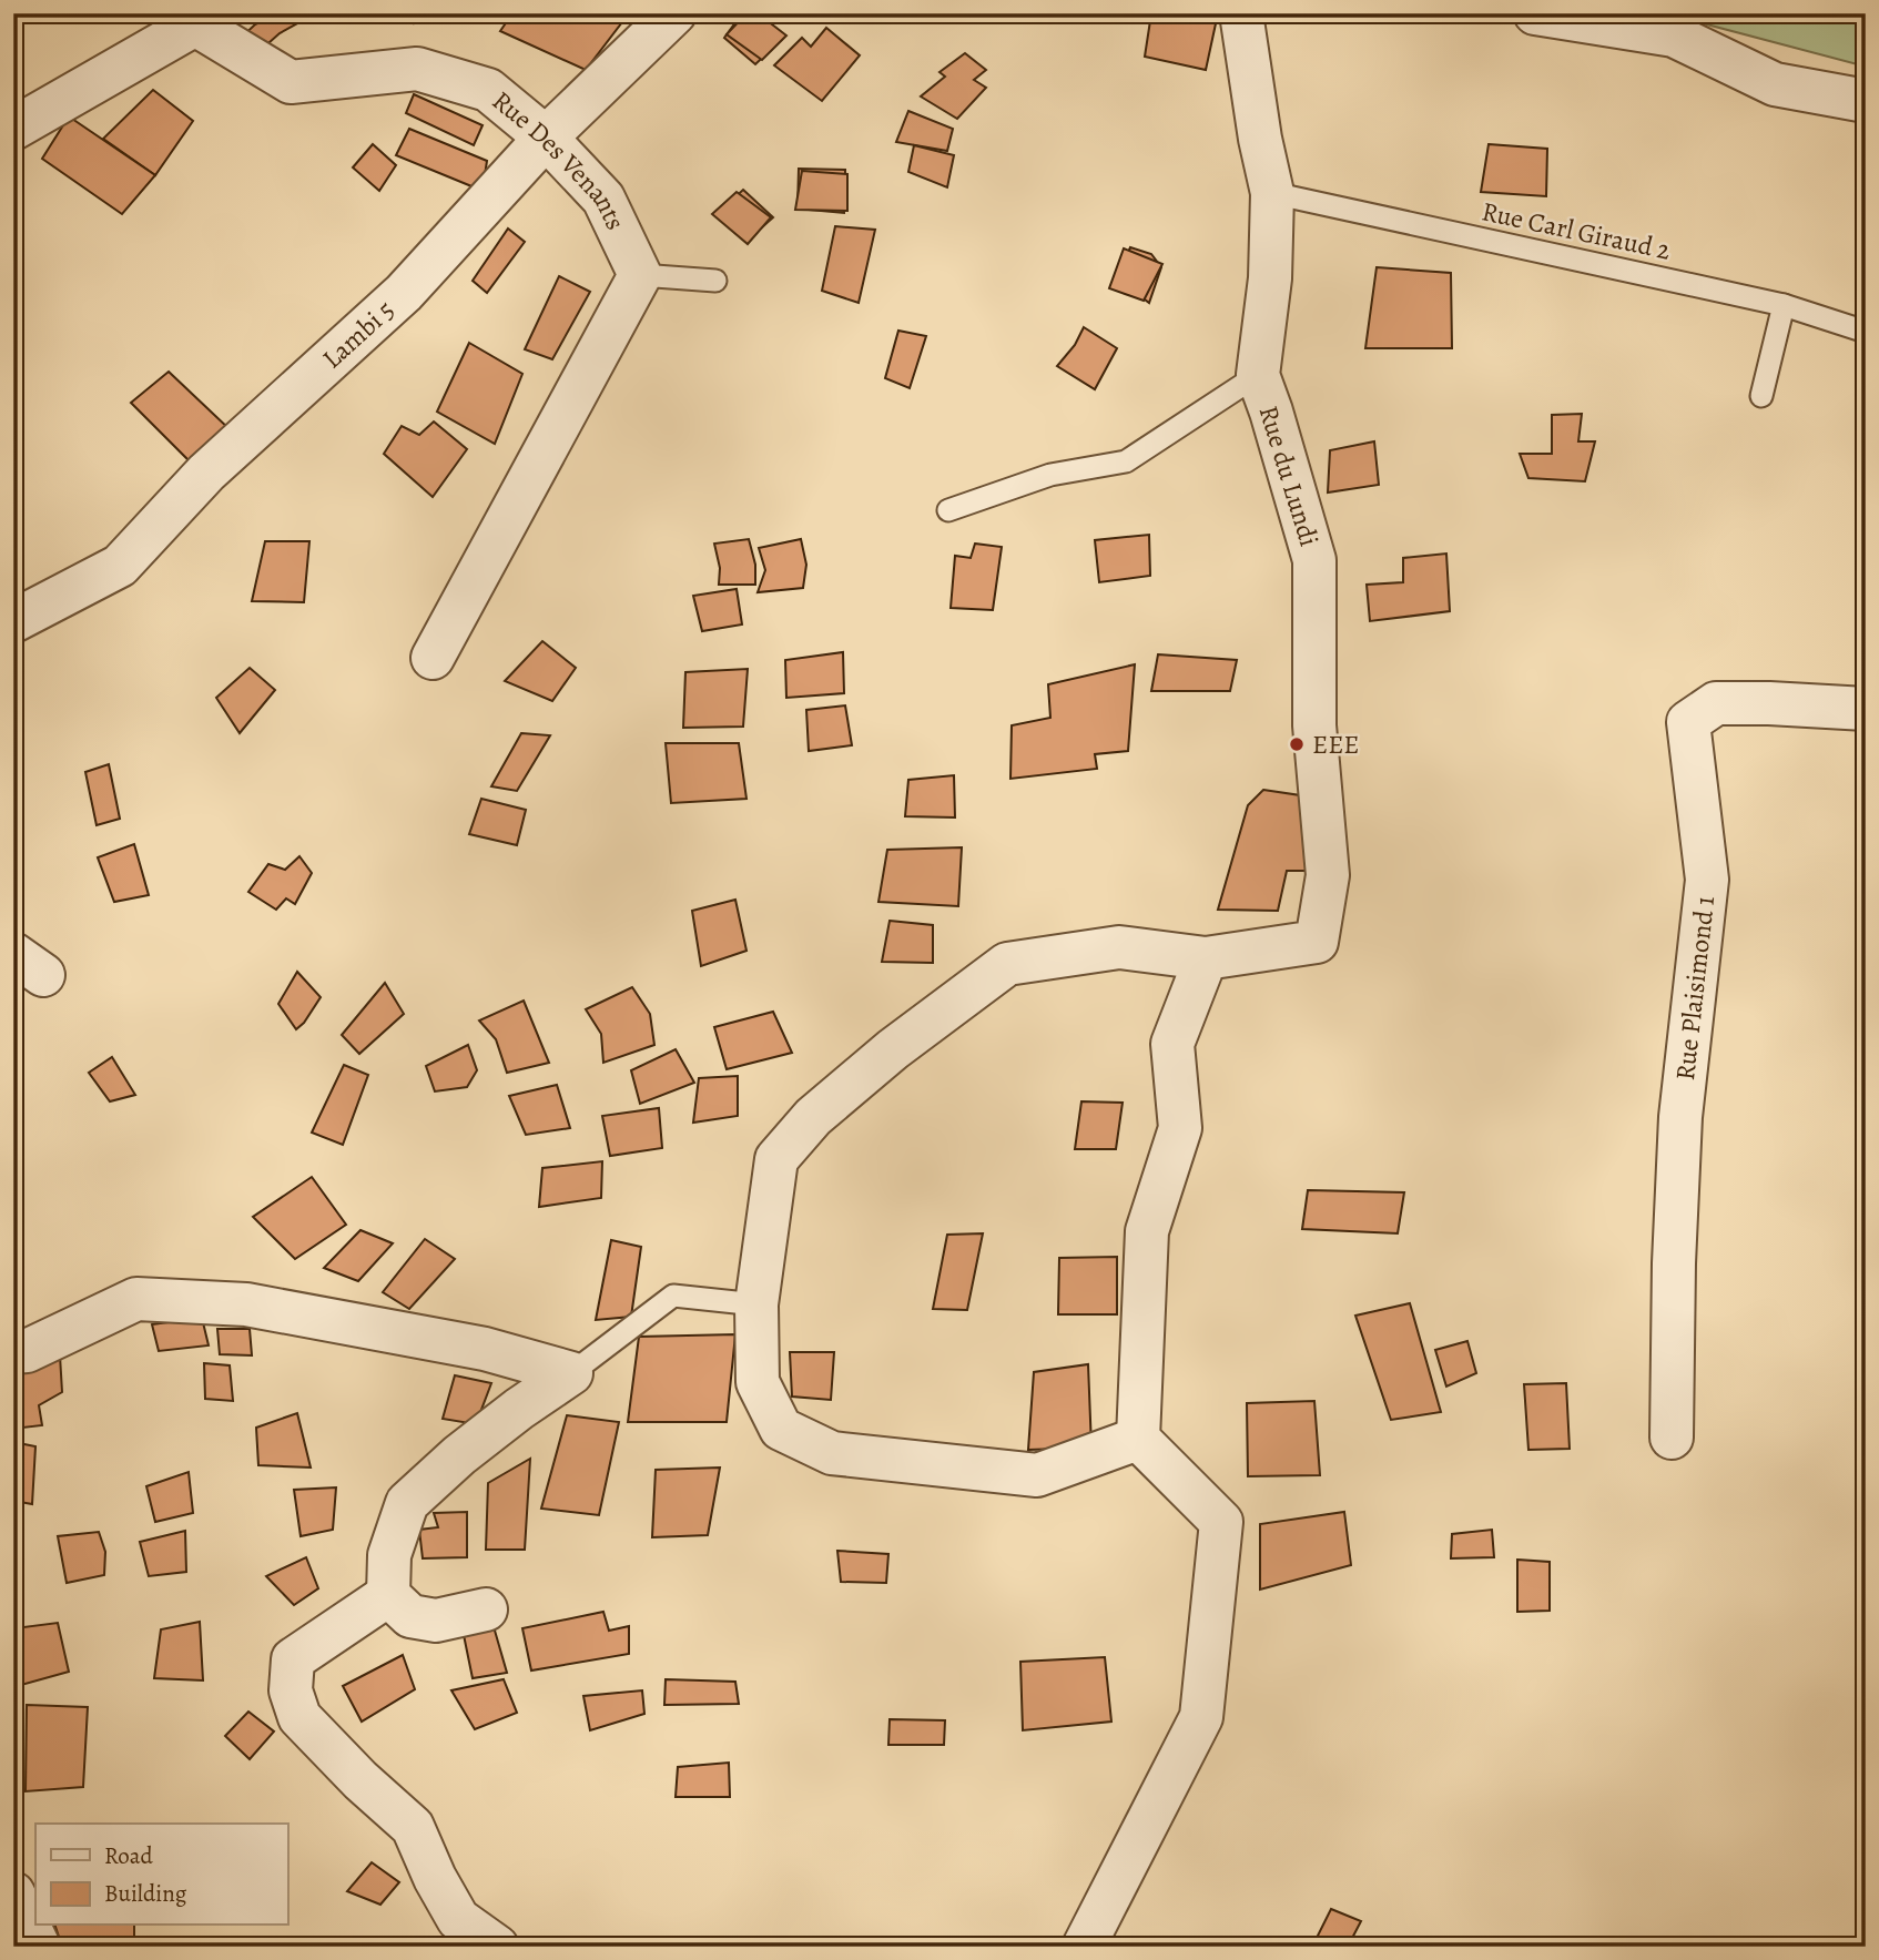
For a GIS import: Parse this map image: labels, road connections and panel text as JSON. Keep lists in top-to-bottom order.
{
  "streets": {
    "street": [
      "Rue Des Venants",
      "Lambi 5",
      "Rue du Lundi",
      "Rue Plaisimond 1"
    ],
    "lane": ["Rue Carl Giraud 2"]
  },
  "crossings": [
    ["Rue Des Venants", "Lambi 5"],
    ["Rue Carl Giraud 2", "Rue du Lundi"]
  ],
  "places": ["EEE"],
  "legend": ["Road", "Building"]
}
